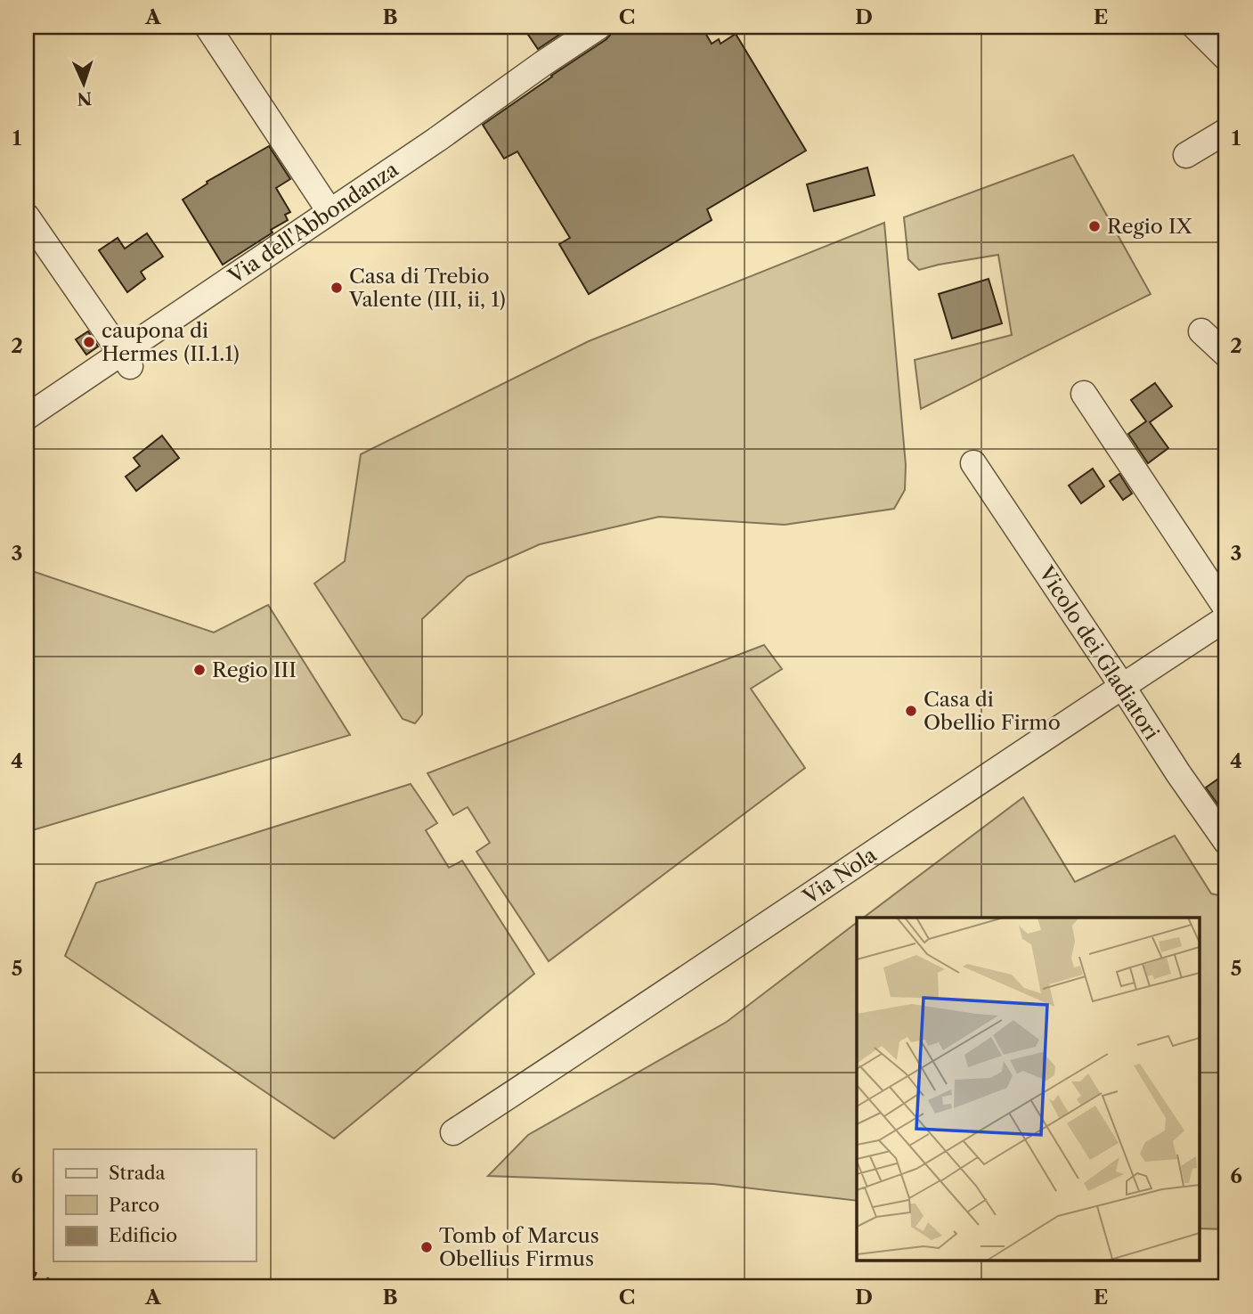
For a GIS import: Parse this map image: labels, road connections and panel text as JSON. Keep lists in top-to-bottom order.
{
  "streets": {
    "street": ["Via dell'Abbondanza", "Vicolo dei Gladiatori", "Via Nola"]
  },
  "crossings": [
    ["Vicolo dei Gladiatori", "Via Nola"]
  ],
  "places": [
    "Regio IX",
    "Casa di Trebio Valente (III, ii, 1)",
    "caupona di Hermes (II.1.1)",
    "Regio III",
    "Casa di Obellio Firmo",
    "Tomb of Marcus Obellius Firmus"
  ],
  "legend": ["Strada", "Parco", "Edificio"],
  "north": "bottom",
  "grid": {
    "columns": [
      "A",
      "B",
      "C",
      "D",
      "E"
    ],
    "rows": [
      "1",
      "2",
      "3",
      "4",
      "5",
      "6"
    ]
  }
}
